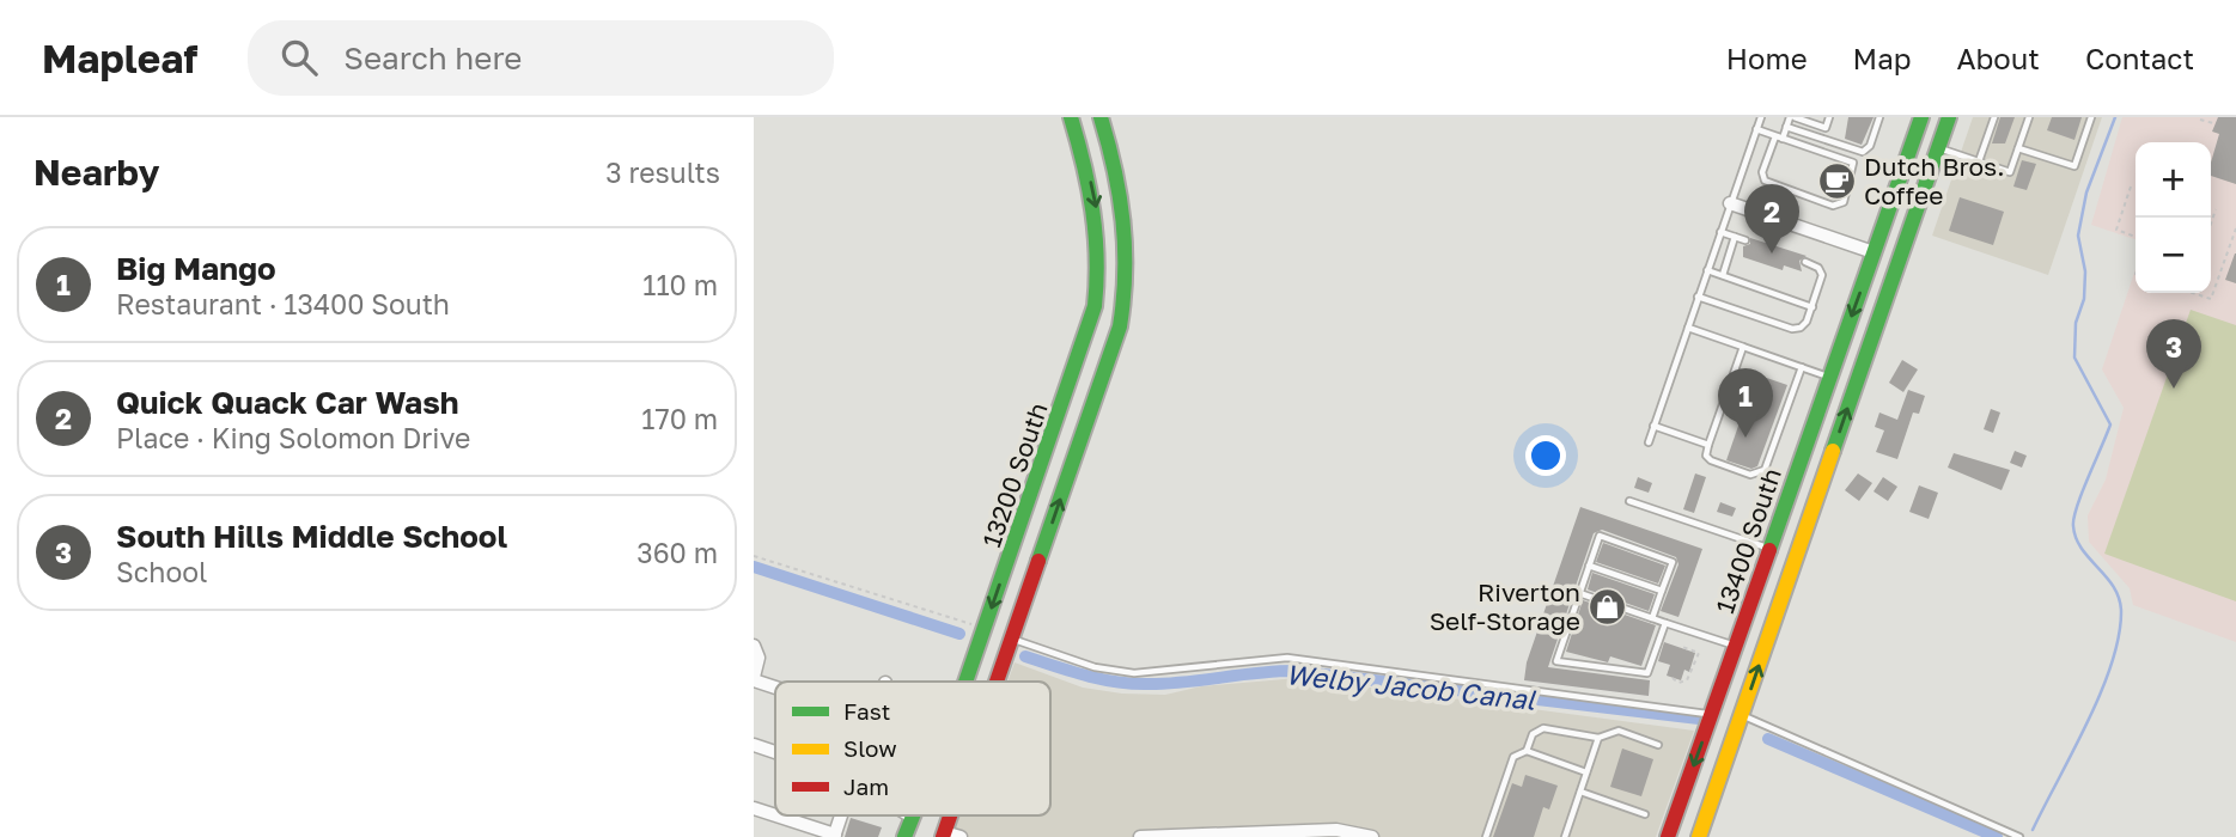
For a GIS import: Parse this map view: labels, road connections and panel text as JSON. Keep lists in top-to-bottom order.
{
  "streets": {
    "main road": ["13200 South", "13400 South"]
  },
  "water": ["Welby Jacob Canal"],
  "places": {
    "cafe": ["Dutch Bros. Coffee"],
    "shop": ["Riverton Self-Storage"]
  },
  "legend": ["Fast", "Slow", "Jam"],
  "page": {
    "header": "Mapleaf",
    "search": "Search here",
    "nav": [
      "Home",
      "Map",
      "About",
      "Contact"
    ],
    "heading": ["Nearby", "3 results"],
    "map_buttons": ["+", "−"],
    "pins": ["2", "3", "1"],
    "list": [
      {
        "mark": "1",
        "name": "Big Mango",
        "note": "Restaurant · 13400 South",
        "value": "110 m"
      },
      {
        "mark": "2",
        "name": "Quick Quack Car Wash",
        "note": "Place · King Solomon Drive",
        "value": "170 m"
      },
      {
        "mark": "3",
        "name": "South Hills Middle School",
        "note": "School",
        "value": "360 m"
      }
    ]
  }
}
